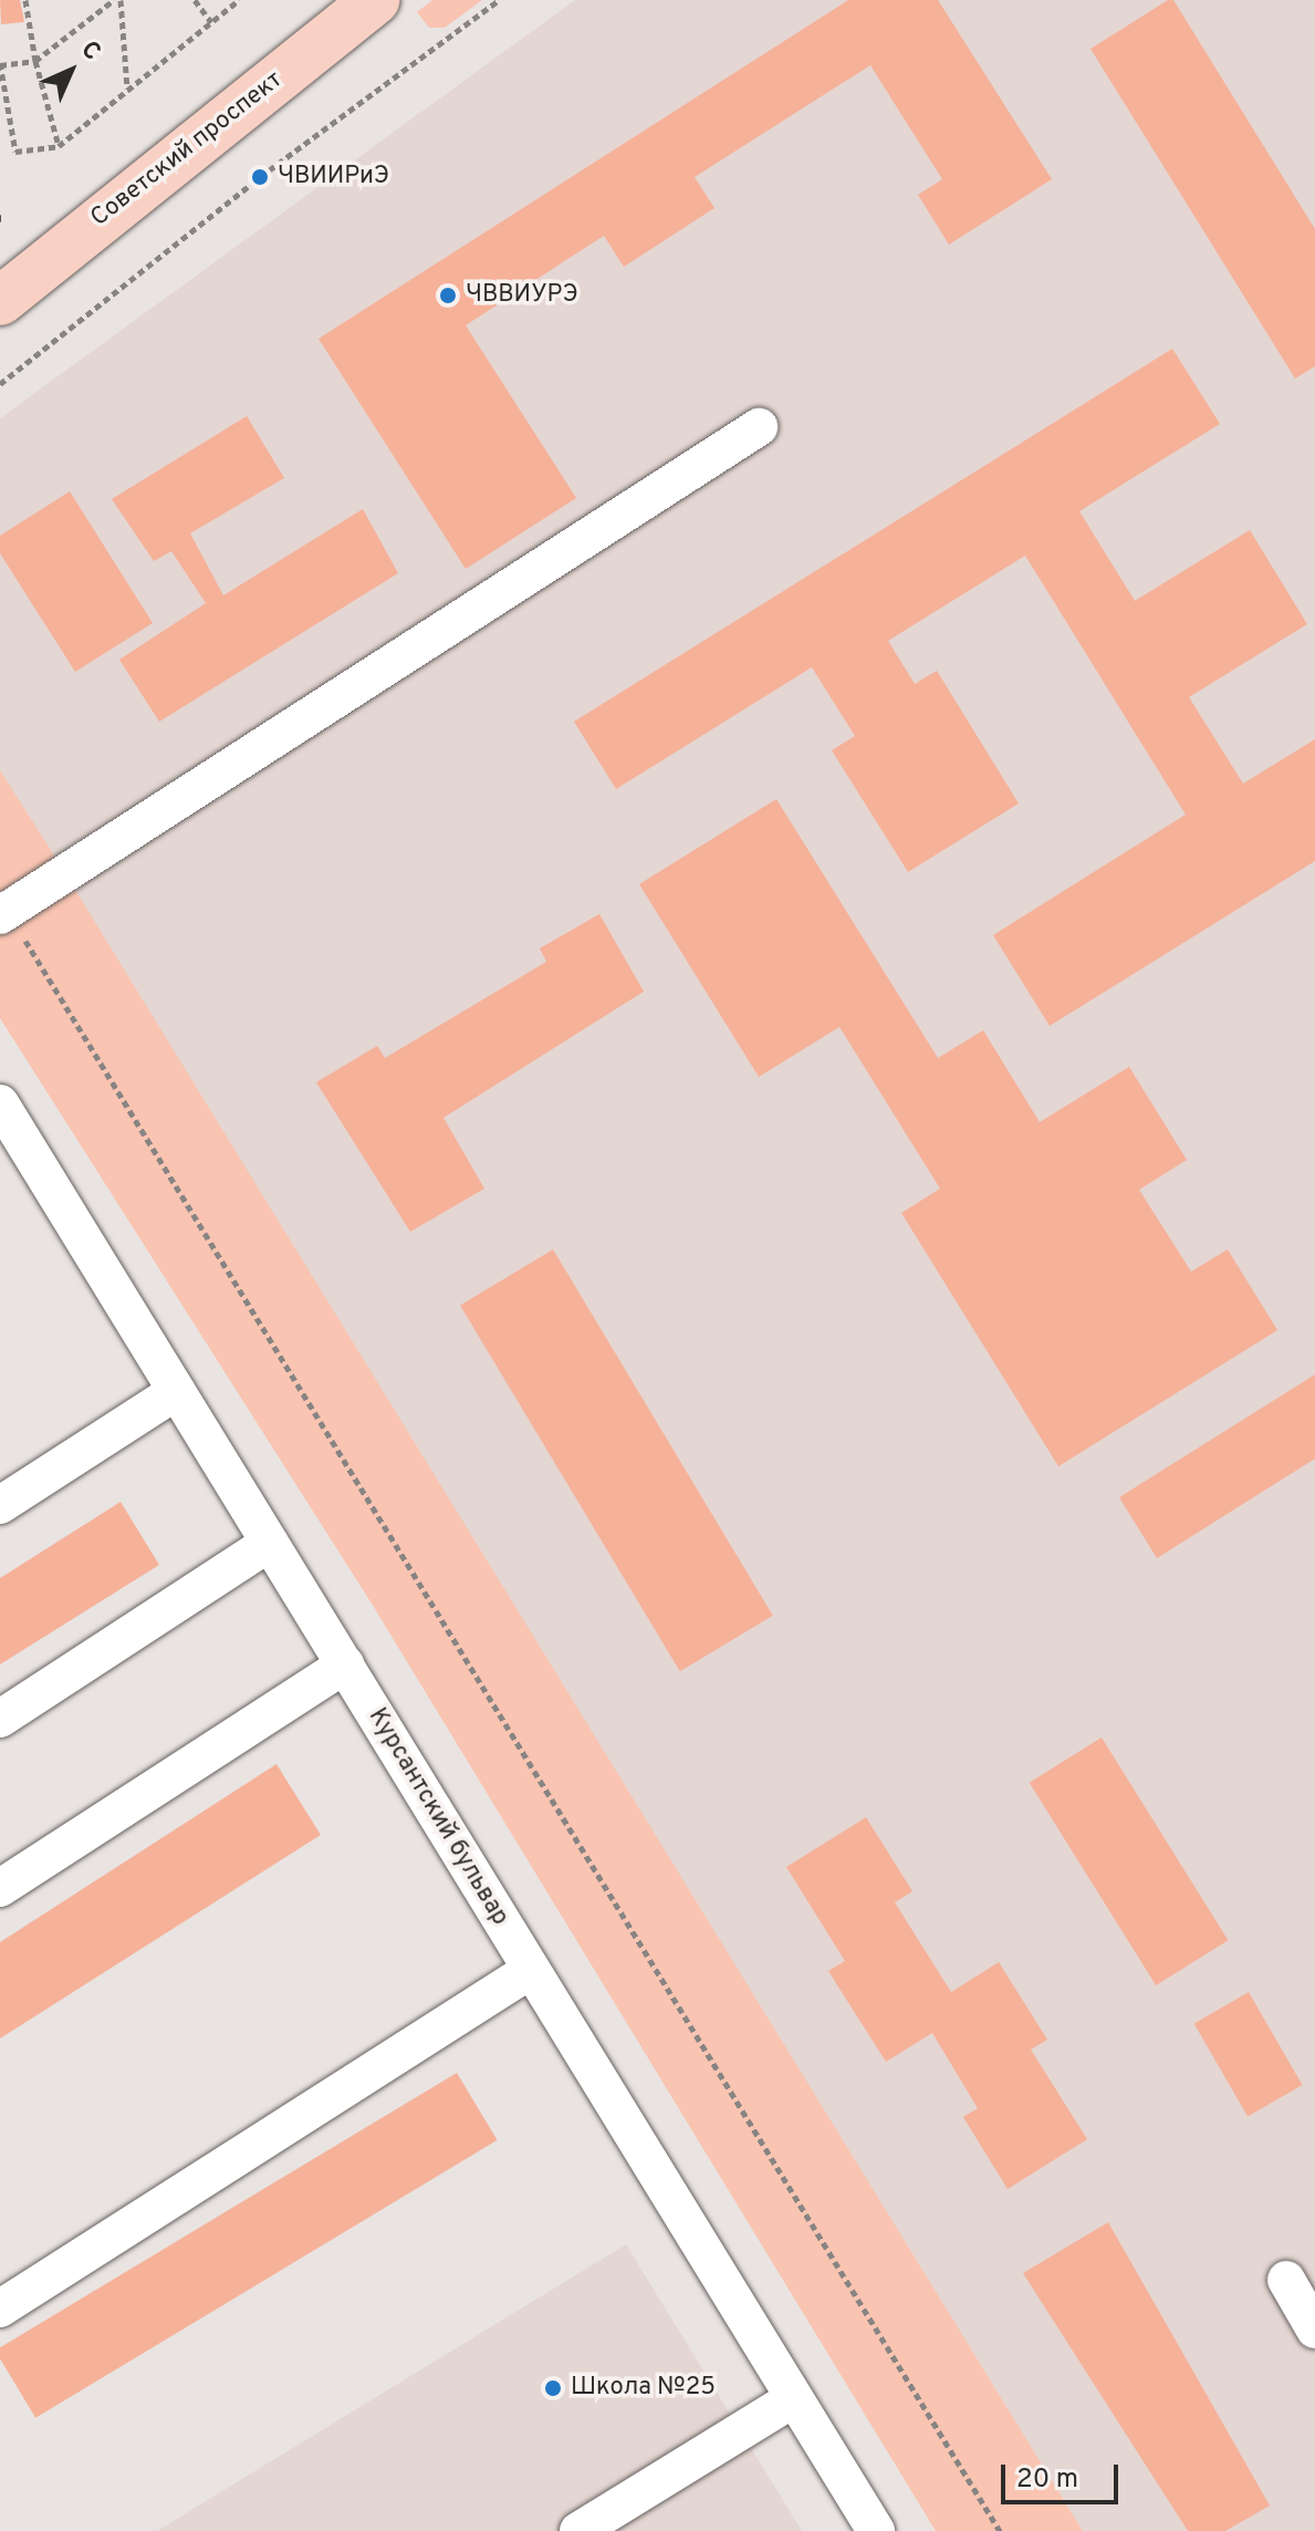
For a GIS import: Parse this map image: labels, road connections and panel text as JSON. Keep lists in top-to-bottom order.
{
  "streets": {
    "main road": ["Советский проспект"],
    "street": ["Курсантский бульвар"]
  },
  "places": ["ЧВИИРиЭ", "ЧВВИУРЭ", "Школа №25"],
  "scale_bar": "20 m",
  "north": "top right"
}
